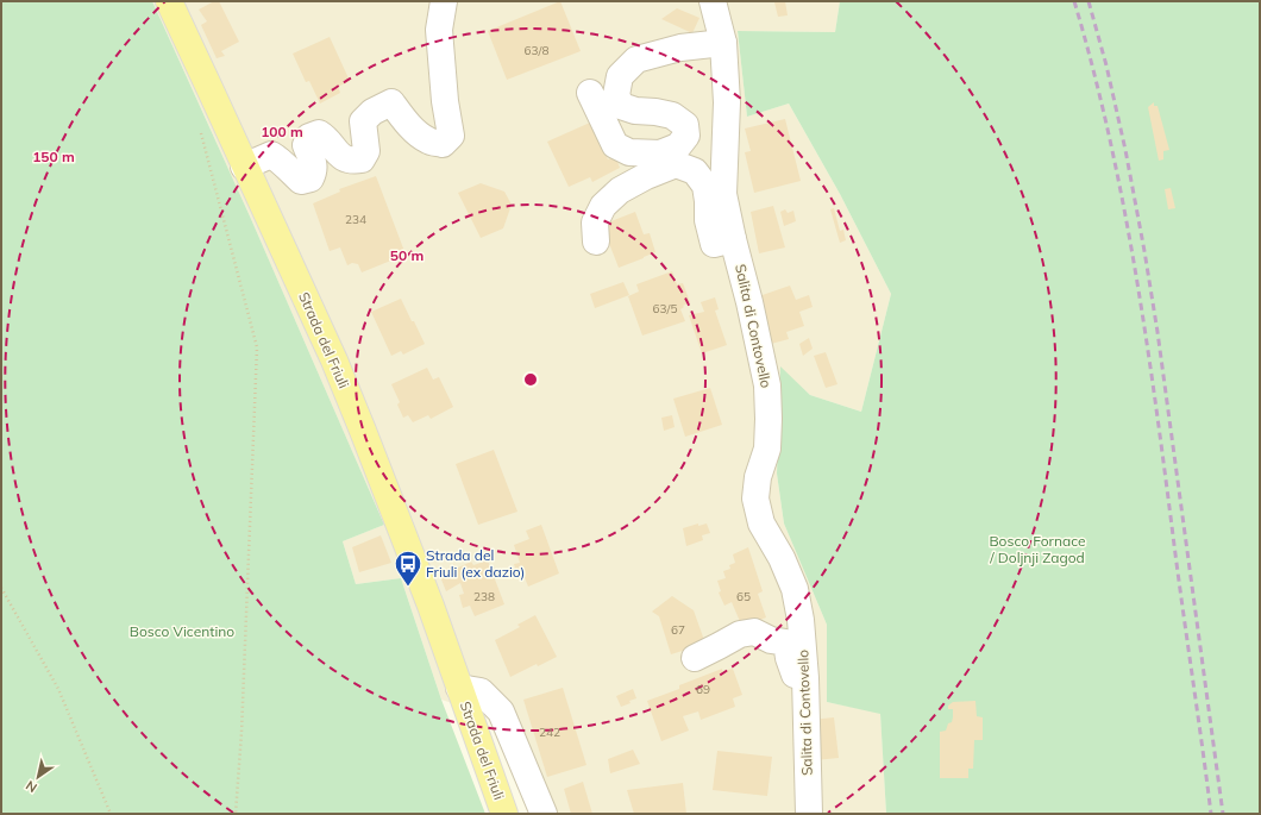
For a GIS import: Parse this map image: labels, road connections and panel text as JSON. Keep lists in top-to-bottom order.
{
  "streets": {
    "main road": ["Strada del Friuli"],
    "street": ["Salita di Contovello"]
  },
  "parks": ["Bosco Fornace / Doljnji Zagod", "Bosco Vicentino"],
  "places": {
    "bus stop": ["Strada del Friuli (ex dazio)"]
  },
  "house_numbers": [
    "63/8",
    "234",
    "63/5",
    "238",
    "65",
    "67",
    "69",
    "242"
  ],
  "north": "bottom left",
  "rings": ["100 m", "150 m", "50 m"]
}
